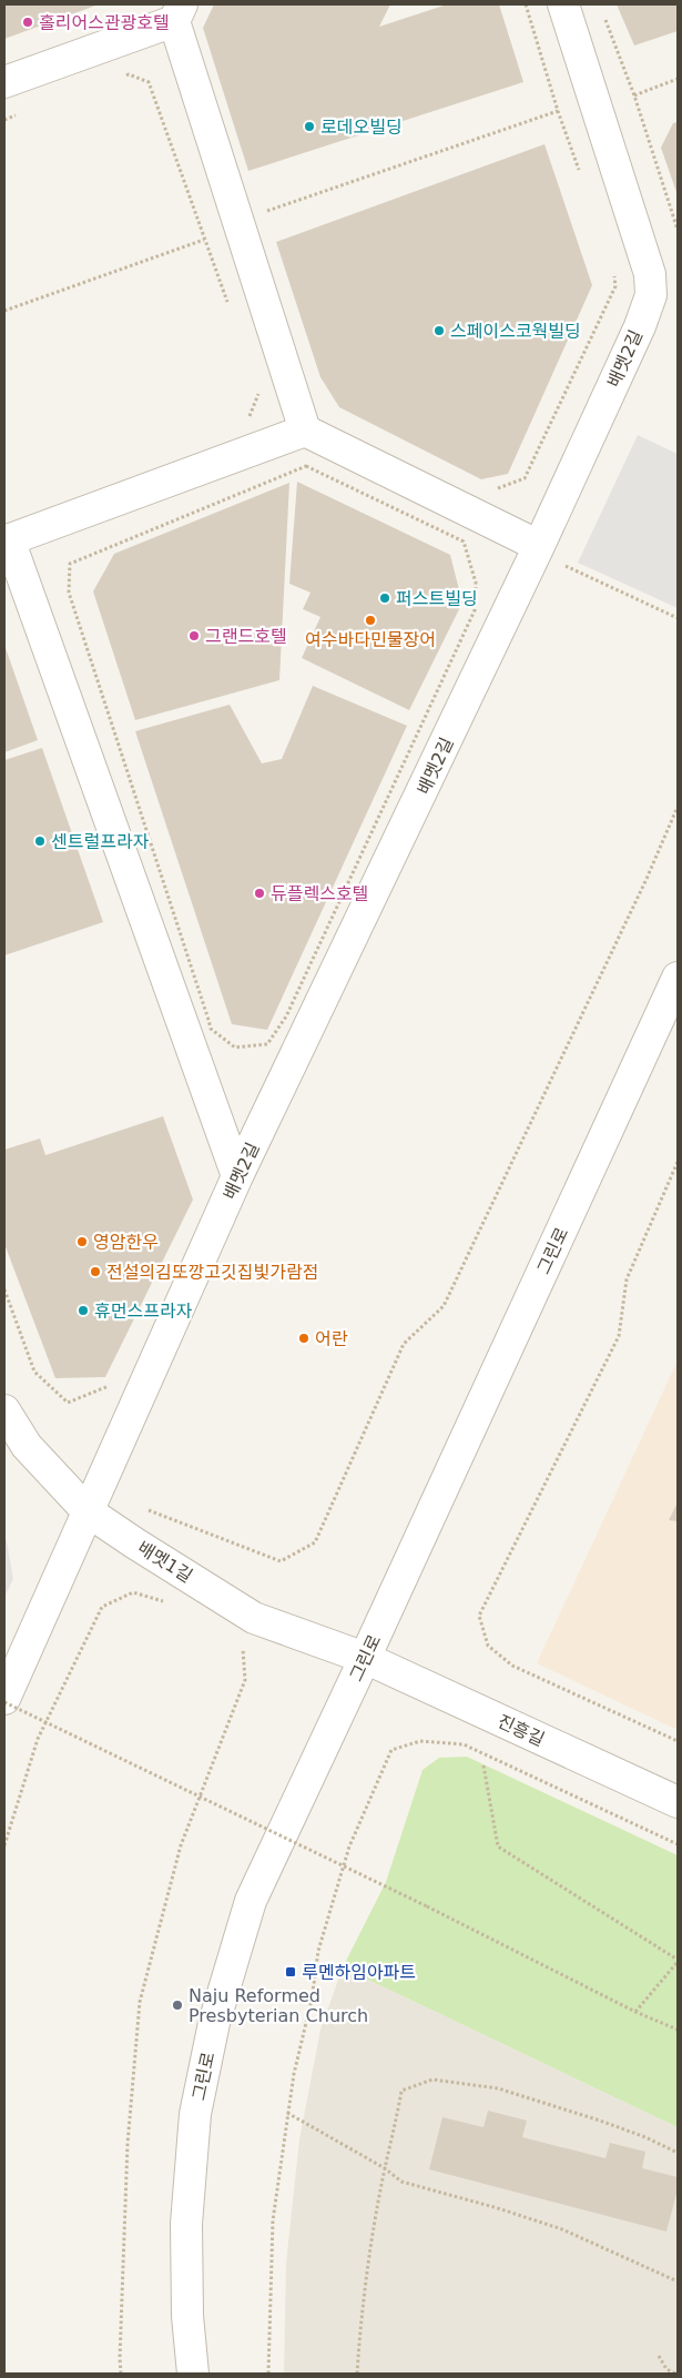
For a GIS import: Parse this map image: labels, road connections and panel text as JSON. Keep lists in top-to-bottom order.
{
  "streets": {
    "street": [
      "배멧2길",
      "그린로",
      "배멧1길",
      "진흥길"
    ]
  },
  "crossings": [
    ["배멧2길", "배멧1길"],
    ["그린로", "배멧1길"],
    ["그린로", "진흥길"],
    ["배멧1길", "진흥길"]
  ],
  "places": {
    "other": [
      "홀리어스관광호텔",
      "로데오빌딩",
      "스페이스코웍빌딩",
      "퍼스트빌딩",
      "여수바다민물장어",
      "그랜드호텔",
      "센트럴프라자",
      "듀플렉스호텔",
      "영암한우",
      "전설의김또깡고깃집빛가람점",
      "휴먼스프라자",
      "어란",
      "Naju Reformed Presbyterian Church"
    ],
    "transit": ["루멘하임아파트"]
  }
}
